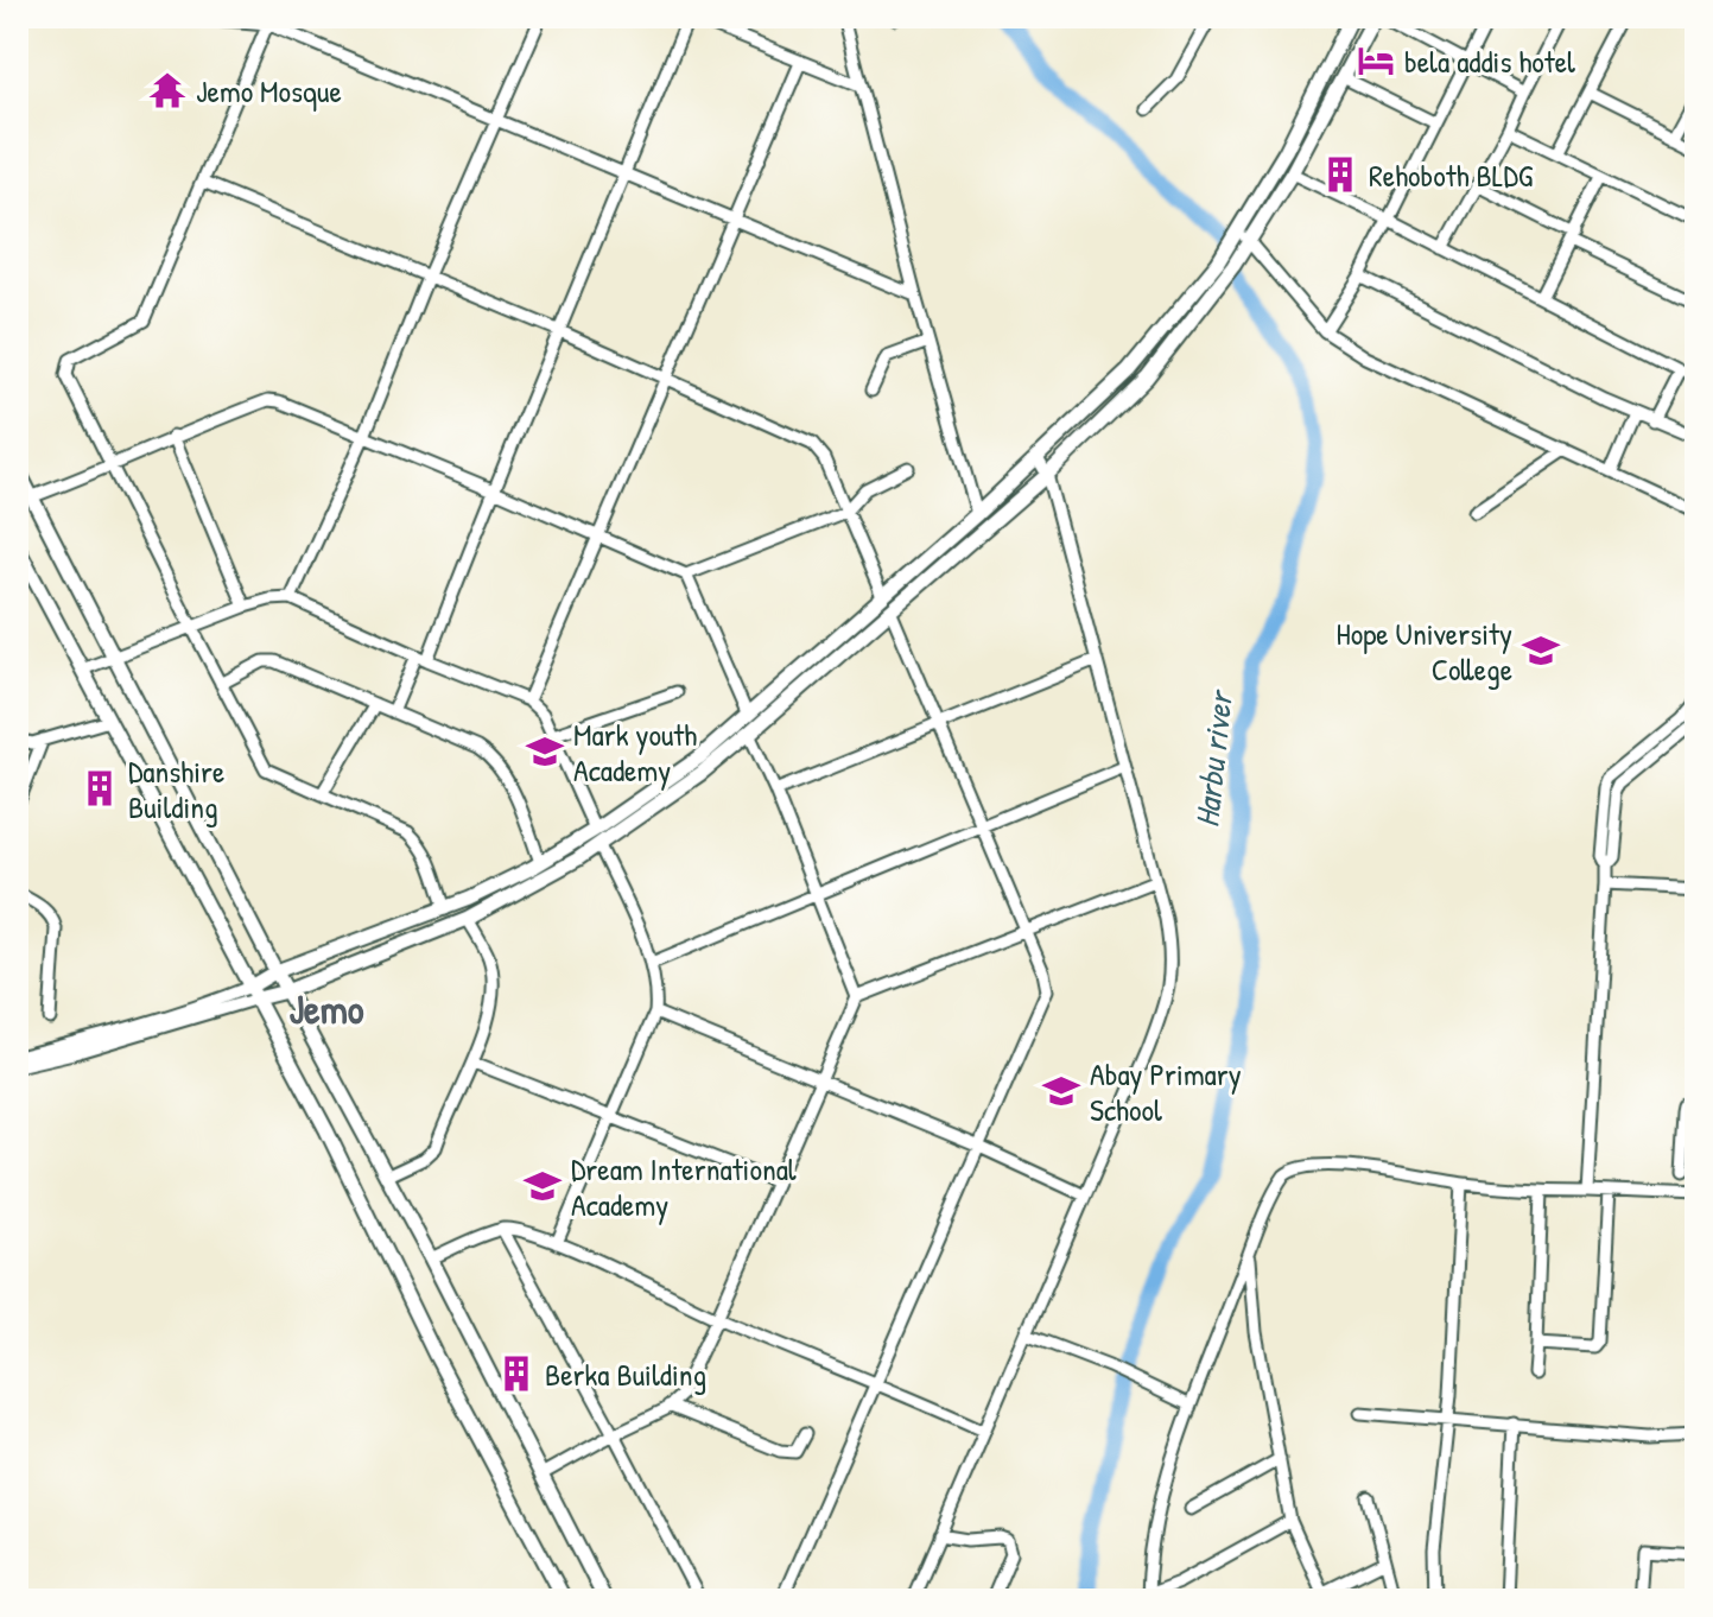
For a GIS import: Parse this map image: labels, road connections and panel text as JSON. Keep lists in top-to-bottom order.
{
  "districts": ["Jemo"],
  "water": ["Harbu river"],
  "places": {
    "hotel": ["bela addis hotel"],
    "temple": ["Jemo Mosque"],
    "building": ["Rehoboth BLDG", "Danshire Building", "Berka Building"],
    "school or university": [
      "Hope University College",
      "Mark youth Academy",
      "Abay Primary School",
      "Dream International Academy"
    ]
  }
}
